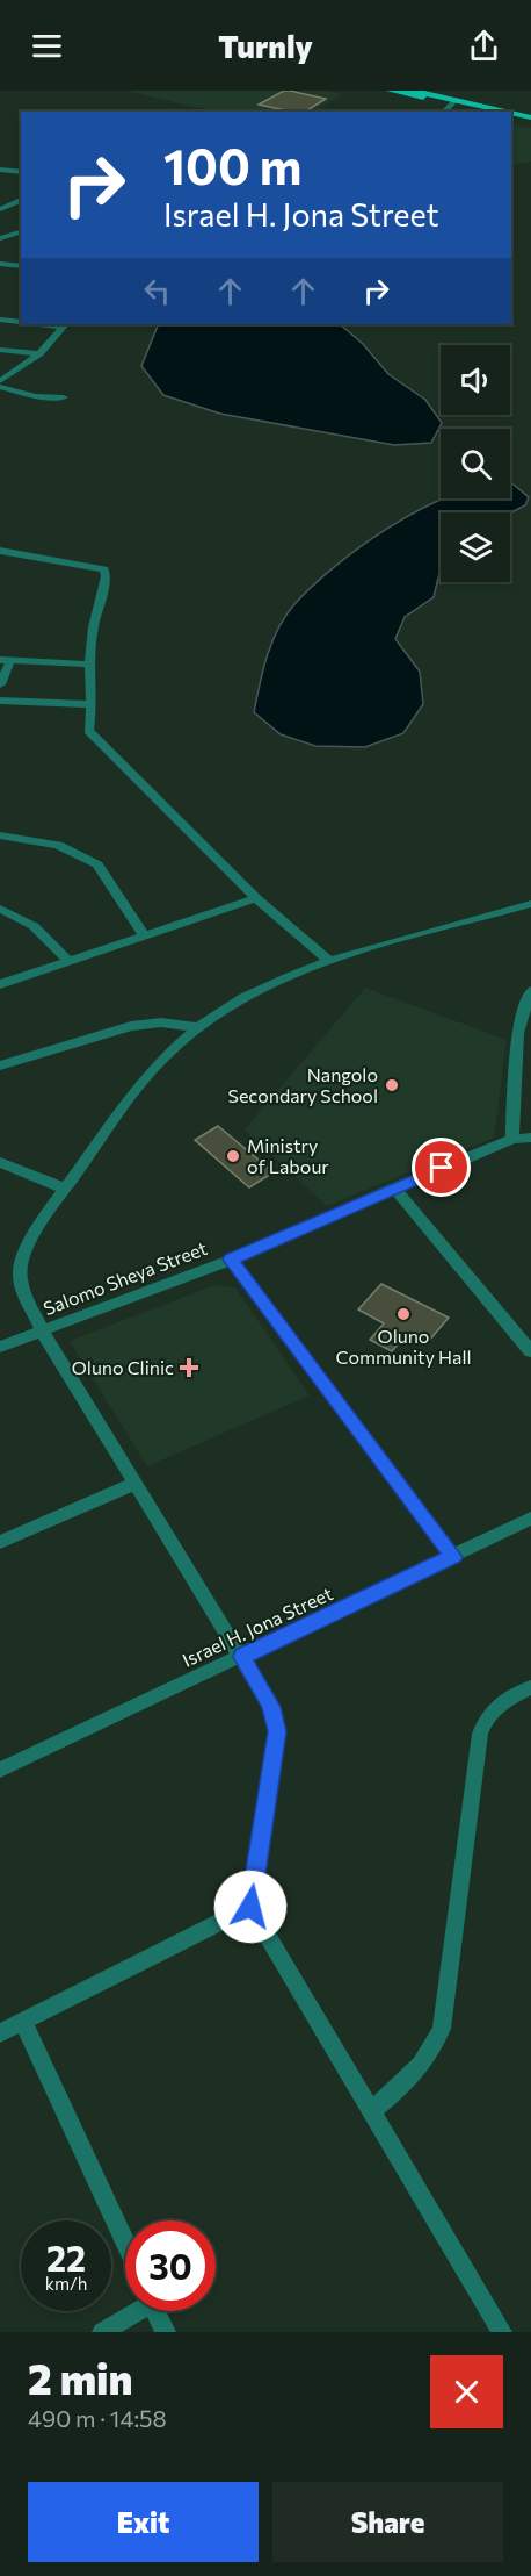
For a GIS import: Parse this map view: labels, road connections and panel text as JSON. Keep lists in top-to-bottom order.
{
  "streets": {
    "street": ["Salomo Sheya Street", "Israel H. Jona Street"]
  },
  "places": {
    "other": ["Nangolo Secondary School", "Ministry of Labour", "Oluno Community Hall"],
    "health": ["Oluno Clinic"]
  },
  "page": {
    "header": "Turnly",
    "turn": ["100 m", "Israel H. Jona Street"],
    "speed": "22 km/h",
    "limit": "30",
    "heading": ["2 min", "490 m · 14:58"],
    "buttons": ["Exit", "Share"]
  }
}
